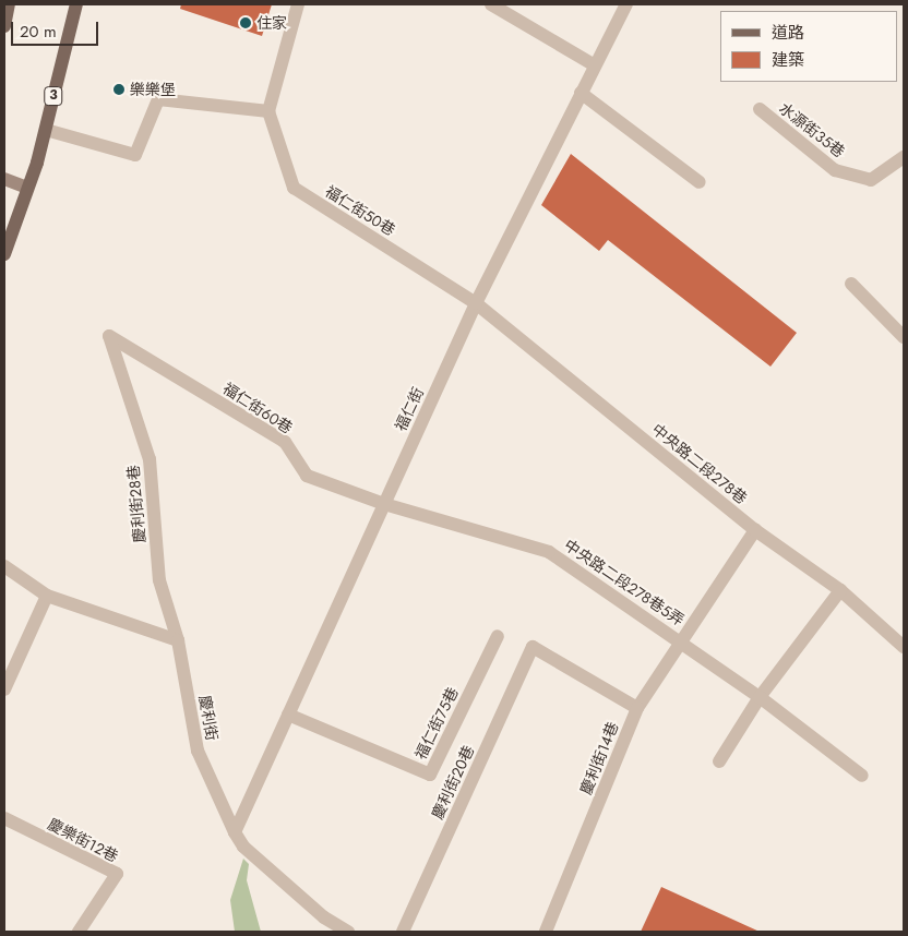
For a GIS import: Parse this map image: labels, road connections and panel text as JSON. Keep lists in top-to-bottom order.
{
  "streets": {
    "main road": ["3"],
    "street": [
      "水源街35巷",
      "福仁街50巷",
      "福仁街60巷",
      "福仁街",
      "中央路二段278巷",
      "慶利街28巷",
      "中央路二段278巷5弄",
      "慶利街",
      "福仁街75巷",
      "慶利街14巷",
      "慶利街20巷",
      "慶樂街12巷"
    ]
  },
  "crossings": [
    ["福仁街50巷", "福仁街"],
    ["福仁街50巷", "中央路二段278巷"],
    ["福仁街60巷", "福仁街"],
    ["福仁街60巷", "慶利街28巷"],
    ["福仁街60巷", "中央路二段278巷5弄"],
    ["福仁街", "中央路二段278巷"],
    ["福仁街", "慶利街"],
    ["福仁街", "福仁街75巷"],
    ["中央路二段278巷", "中央路二段278巷5弄"],
    ["慶利街28巷", "慶利街"],
    ["中央路二段278巷5弄", "慶利街14巷"],
    ["中央路二段278巷5弄", "慶利街20巷"],
    ["慶利街14巷", "慶利街20巷"]
  ],
  "places": ["住家", "樂樂堡"],
  "legend": ["道路", "建築"],
  "scale_bar": "20 m"
}
